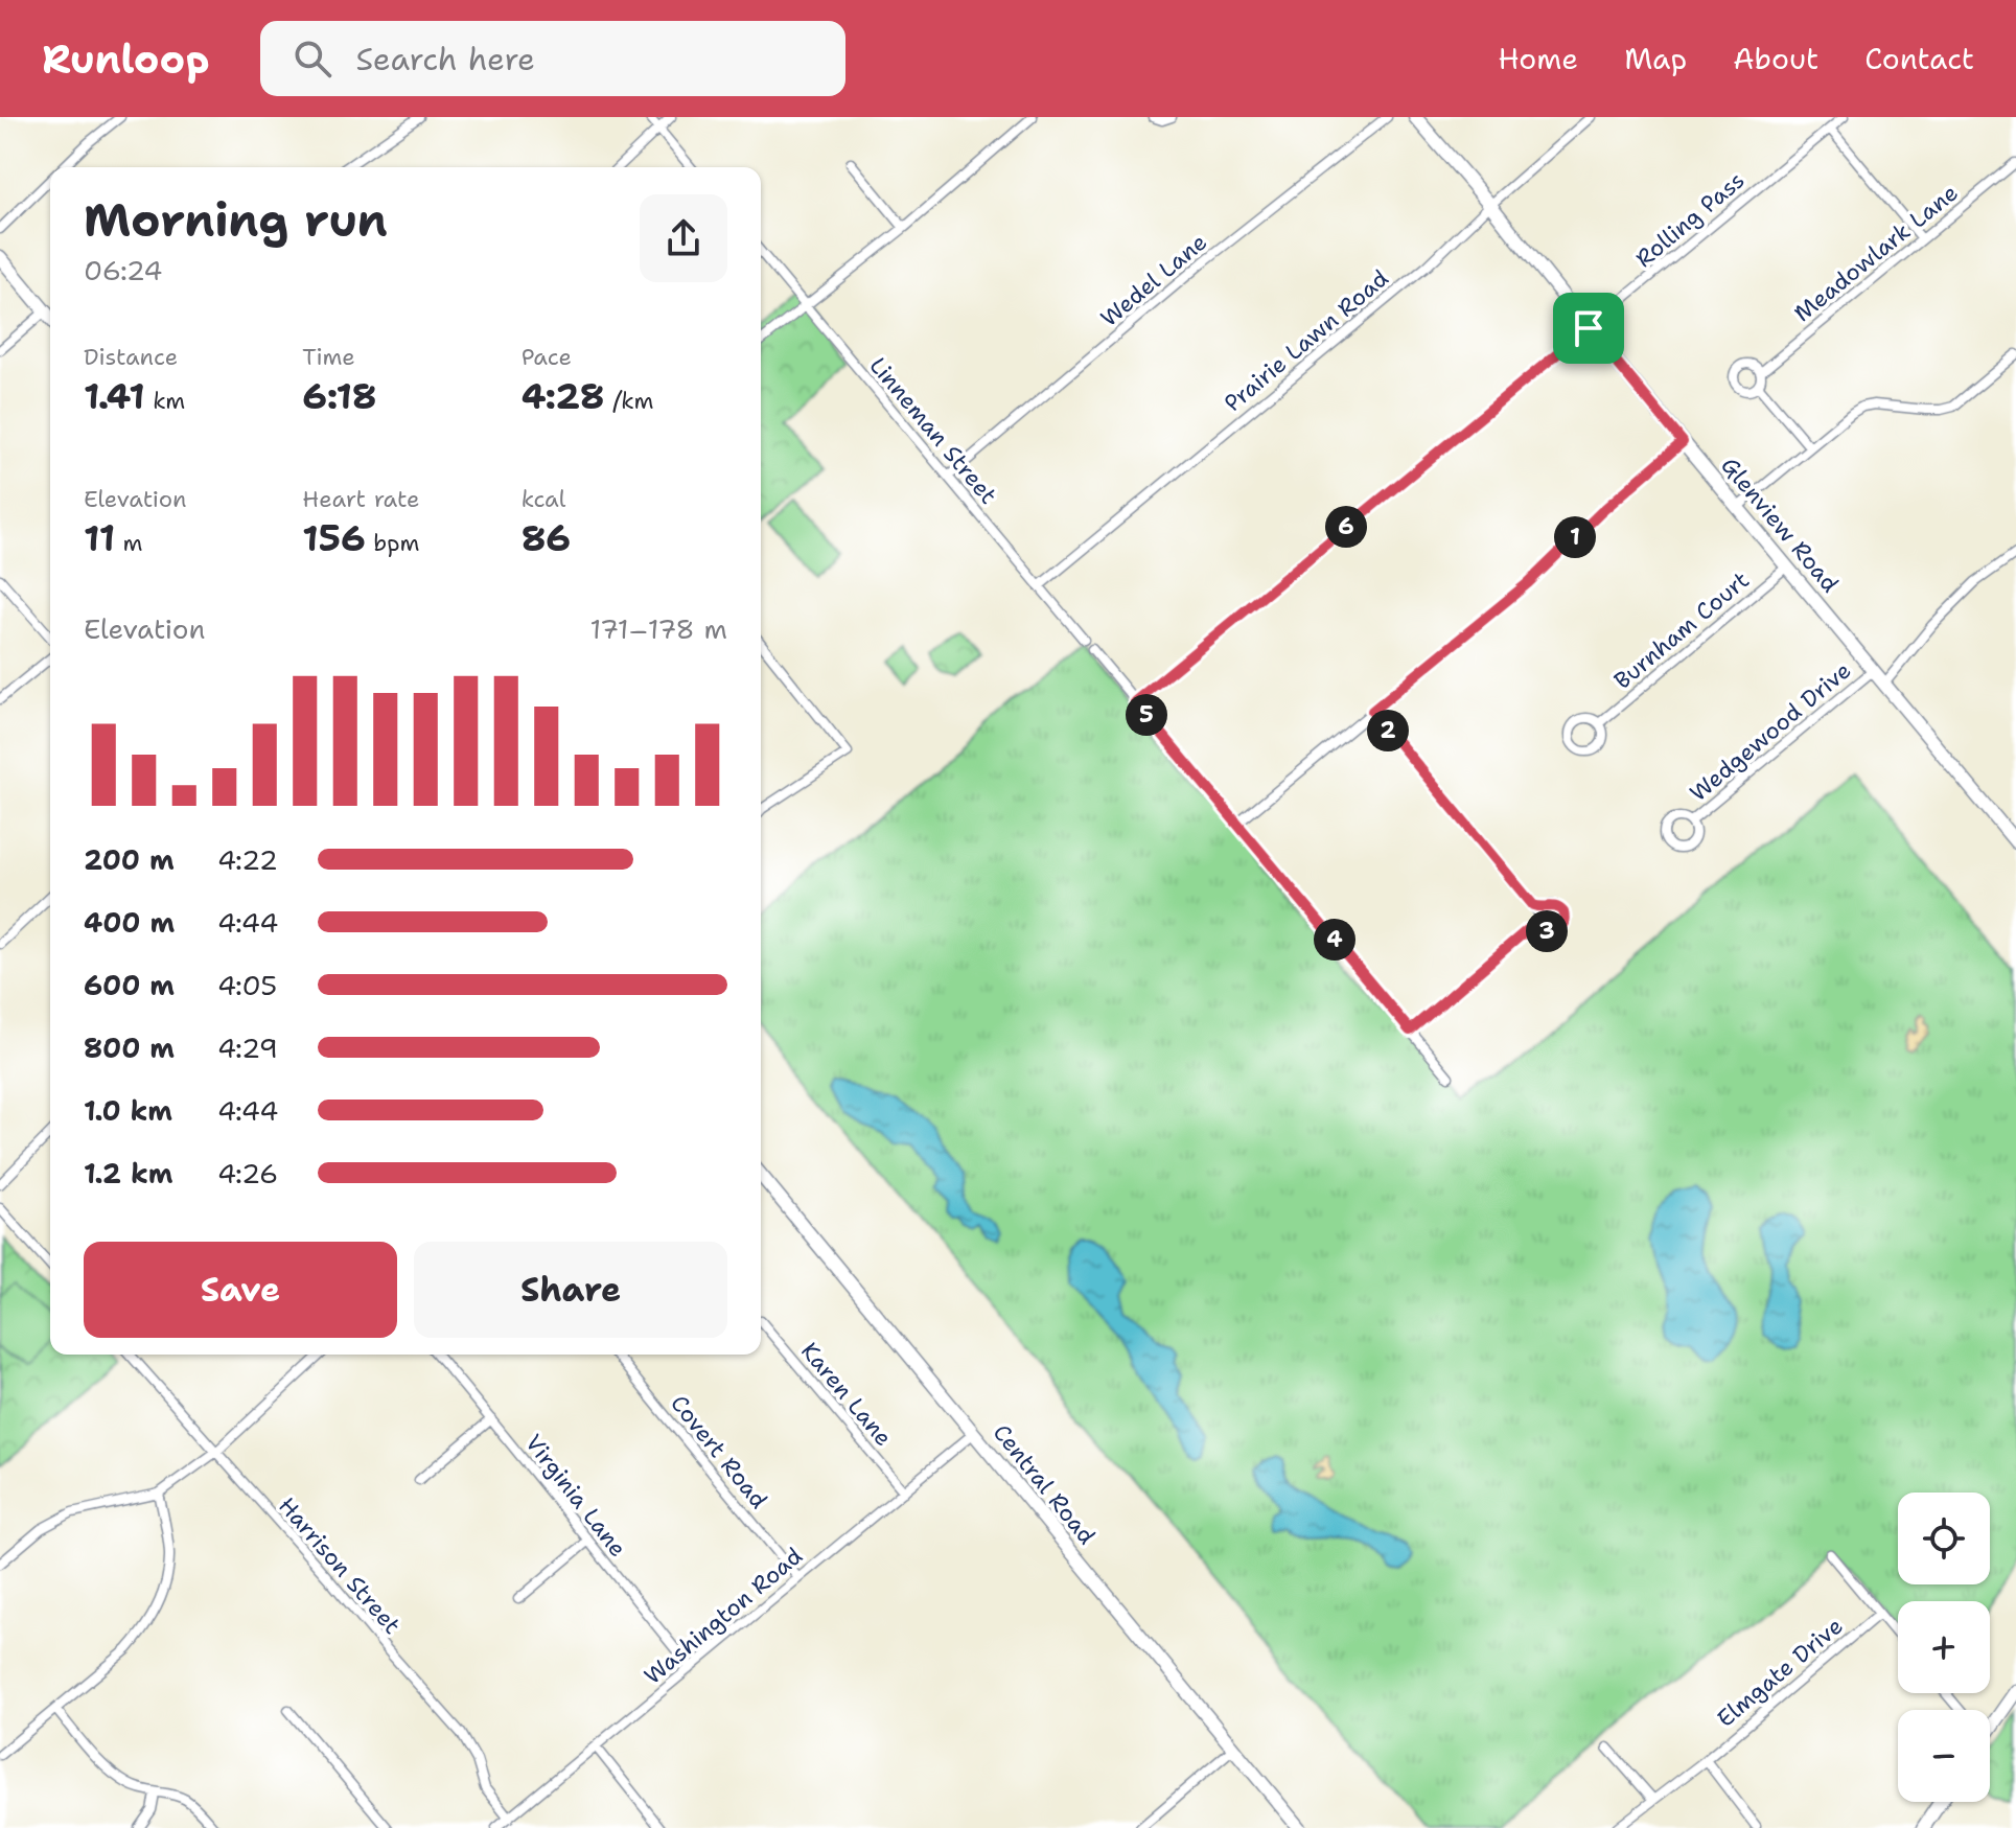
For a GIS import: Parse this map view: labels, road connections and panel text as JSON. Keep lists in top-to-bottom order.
{
  "streets": {
    "main road": ["Glenview Road", "Central Road"],
    "street": [
      "Rolling Pass",
      "Meadowlark Lane",
      "Wedel Lane",
      "Prairie Lawn Road",
      "Linneman Street",
      "Burnham Court",
      "Wedgewood Drive",
      "Karen Lane",
      "Covert Road",
      "Virginia Lane",
      "Harrison Street",
      "Washington Road",
      "Elmgate Drive"
    ]
  },
  "crossings": [
    ["Rolling Pass", "Glenview Road"],
    ["Wedel Lane", "Linneman Street"],
    ["Prairie Lawn Road", "Linneman Street"],
    ["Prairie Lawn Road", "Glenview Road"],
    ["Glenview Road", "Burnham Court"],
    ["Glenview Road", "Wedgewood Drive"],
    ["Karen Lane", "Washington Road"],
    ["Covert Road", "Washington Road"],
    ["Central Road", "Washington Road"],
    ["Virginia Lane", "Washington Road"],
    ["Harrison Street", "Washington Road"]
  ],
  "page": {
    "header": "Runloop",
    "search": "Search here",
    "nav": [
      "Home",
      "Map",
      "About",
      "Contact"
    ],
    "heading": ["Morning run", "06:24"],
    "stats": [
      ["Distance", "1.41 km"],
      ["Time", "6:18"],
      ["Pace", "4:28 /km"],
      ["Elevation", "11 m"],
      ["Heart rate", "156 bpm"],
      ["kcal", "86"]
    ],
    "pins": [
      "6",
      "1",
      "5",
      "2",
      "3",
      "4"
    ],
    "chart": ["Elevation", "171–178 m"],
    "list": [
      {
        "name": "200 m",
        "note": "4:22"
      },
      {
        "name": "400 m",
        "note": "4:44"
      },
      {
        "name": "600 m",
        "note": "4:05"
      },
      {
        "name": "800 m",
        "note": "4:29"
      },
      {
        "name": "1.0 km",
        "note": "4:44"
      },
      {
        "name": "1.2 km",
        "note": "4:26"
      }
    ],
    "buttons": ["Save", "Share"],
    "map_buttons": ["+", "−"]
  }
}
